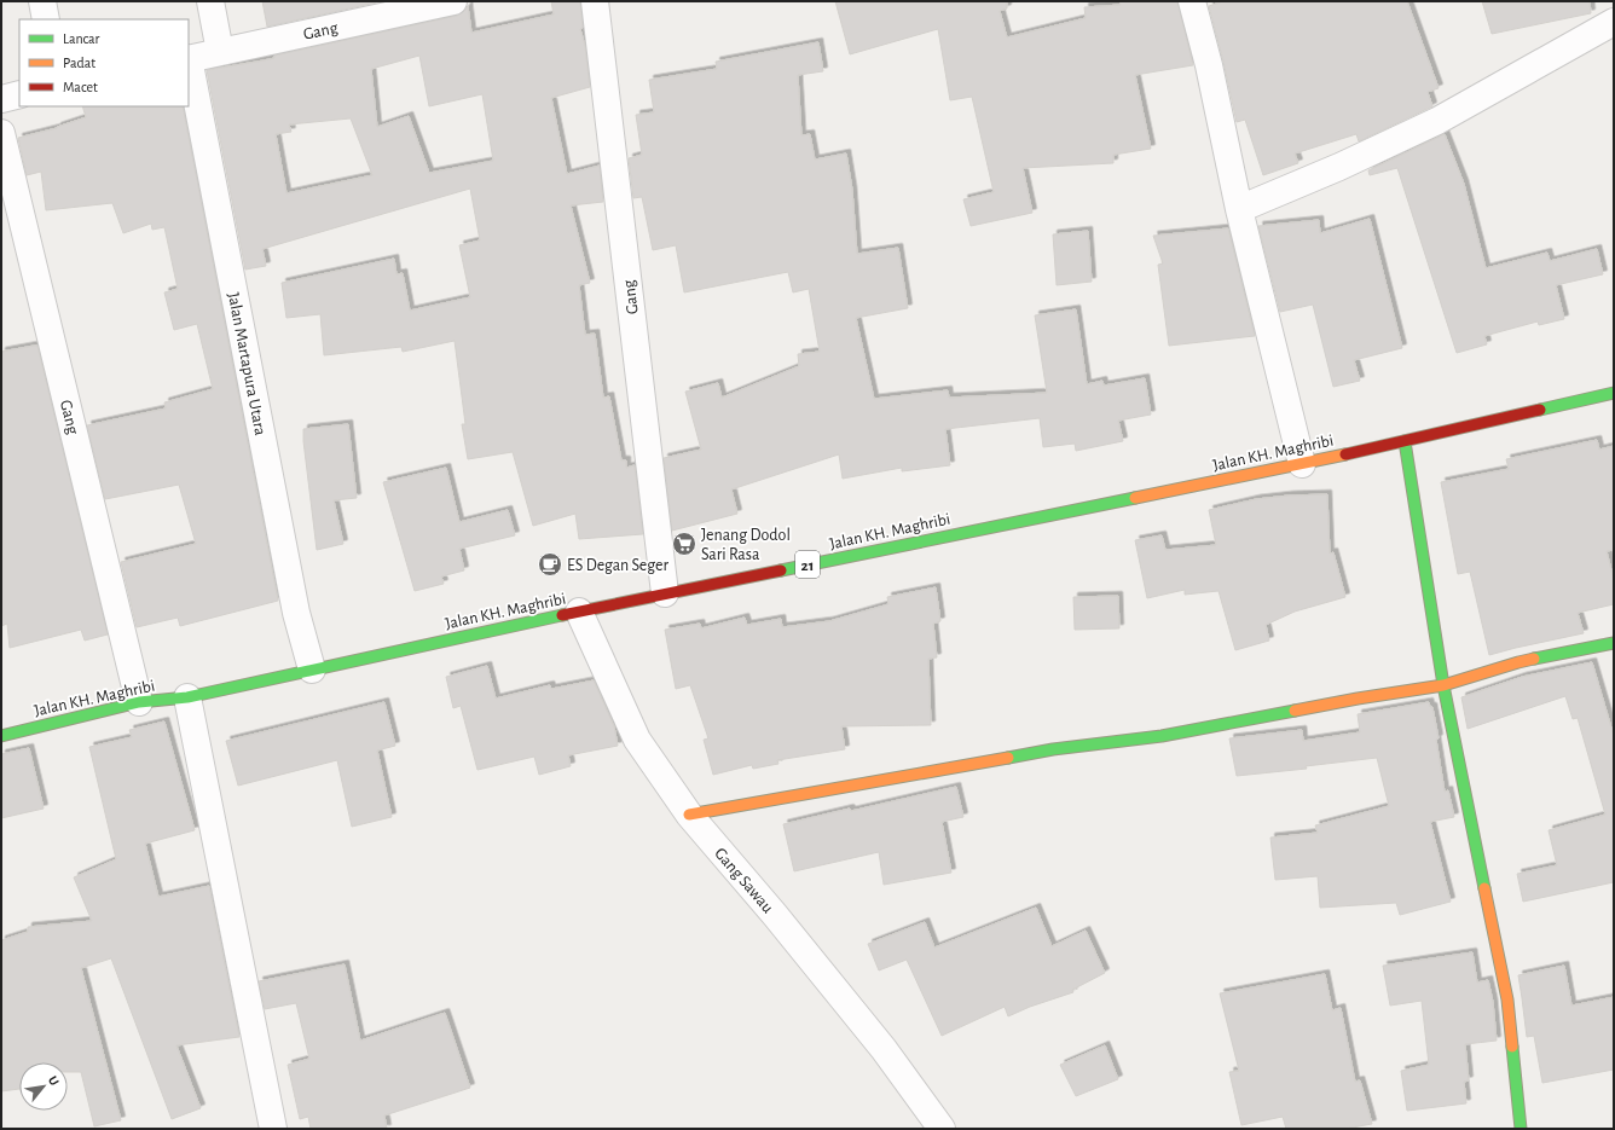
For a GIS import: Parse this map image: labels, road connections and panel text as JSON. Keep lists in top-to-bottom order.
{
  "streets": {
    "main road": ["Jalan KH. Maghribi", "21"],
    "street": ["Gang", "Jalan Martapura Utara", "Gang Sawau"]
  },
  "crossings": [
    ["Gang", "Jalan KH. Maghribi"],
    ["Jalan Martapura Utara", "Jalan KH. Maghribi"],
    ["Jalan KH. Maghribi", "Gang Sawau"]
  ],
  "places": {
    "supermarket": ["Jenang Dodol Sari Rasa"],
    "cafe": ["ES Degan Seger"]
  },
  "legend": ["Lancar", "Padat", "Macet"],
  "north": "top right"
}
